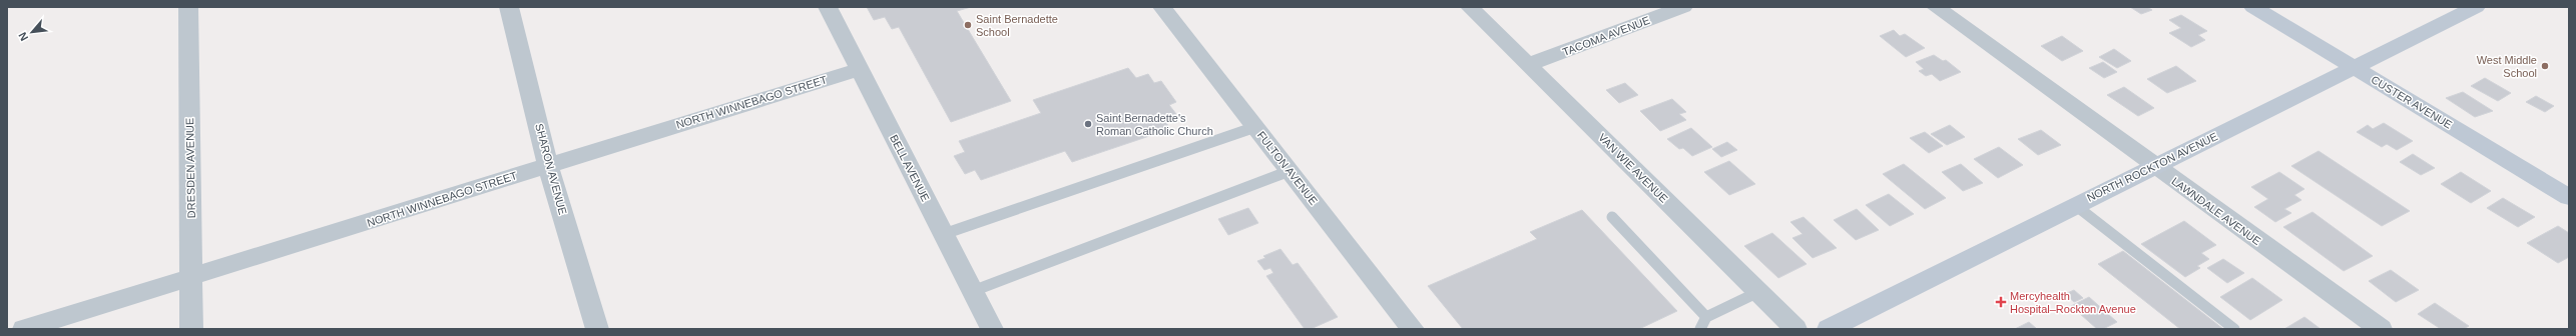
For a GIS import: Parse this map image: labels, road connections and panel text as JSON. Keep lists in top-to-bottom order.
{
  "streets": {
    "main road": ["CUSTER AVENUE", "NORTH ROCKTON AVENUE"],
    "street": [
      "TACOMA AVENUE",
      "NORTH WINNEBAGO STREET",
      "DRESDEN AVENUE",
      "BELL AVENUE",
      "FULTON AVENUE",
      "VAN WIE AVENUE",
      "SHARON AVENUE",
      "LAWNDALE AVENUE"
    ]
  },
  "crossings": [
    ["TACOMA AVENUE", "VAN WIE AVENUE"],
    ["NORTH WINNEBAGO STREET", "DRESDEN AVENUE"],
    ["NORTH WINNEBAGO STREET", "BELL AVENUE"],
    ["NORTH WINNEBAGO STREET", "SHARON AVENUE"],
    ["CUSTER AVENUE", "NORTH ROCKTON AVENUE"],
    ["NORTH ROCKTON AVENUE", "LAWNDALE AVENUE"]
  ],
  "places": {
    "other": ["Saint Bernadette School", "West Middle School", "Saint Bernadette's Roman Catholic Church"],
    "health": ["Mercyhealth Hospital–Rockton Avenue"]
  },
  "north": "bottom left"
}
